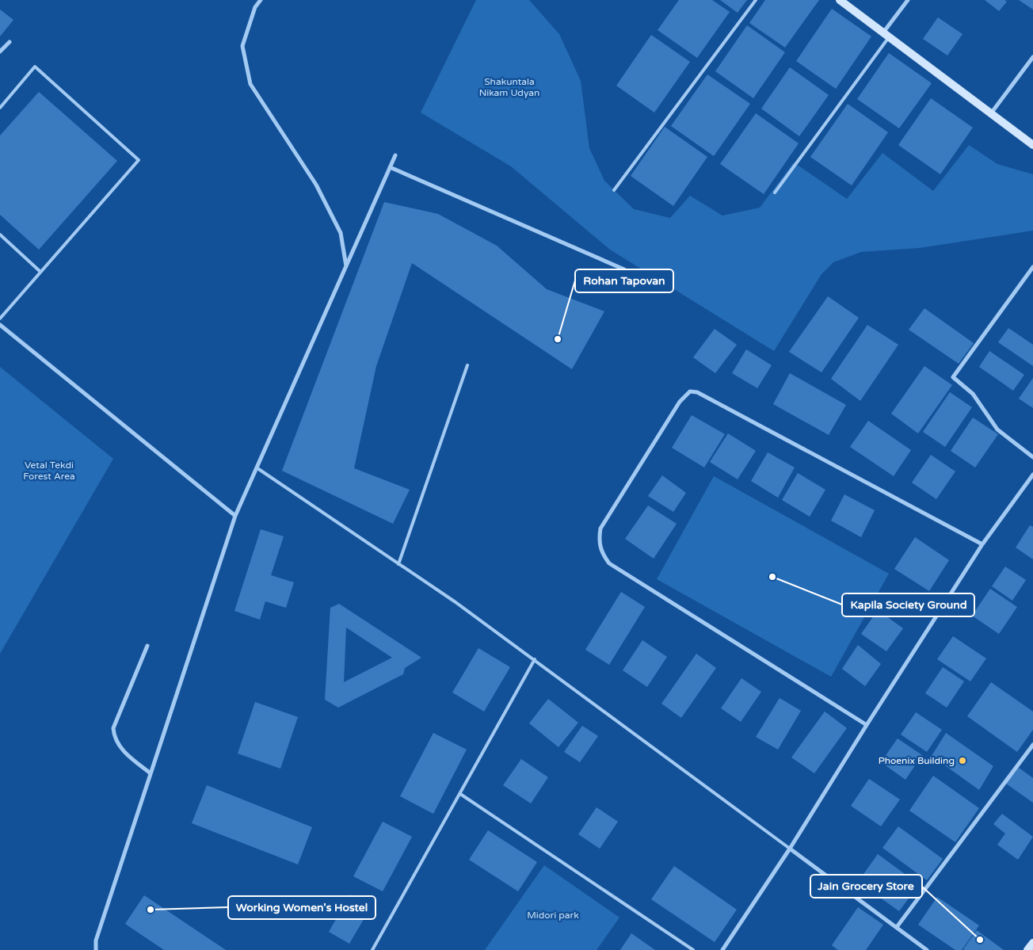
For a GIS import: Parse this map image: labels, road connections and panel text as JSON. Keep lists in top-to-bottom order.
{
  "parks": ["Shakuntala Nikam Udyan", "Vetal Tekdi Forest Area", "Midori park"],
  "places": [
    "Rohan Tapovan",
    "Kapila Society Ground",
    "Phoenix Building",
    "Working Women's Hostel",
    "Jain Grocery Store"
  ]
}
